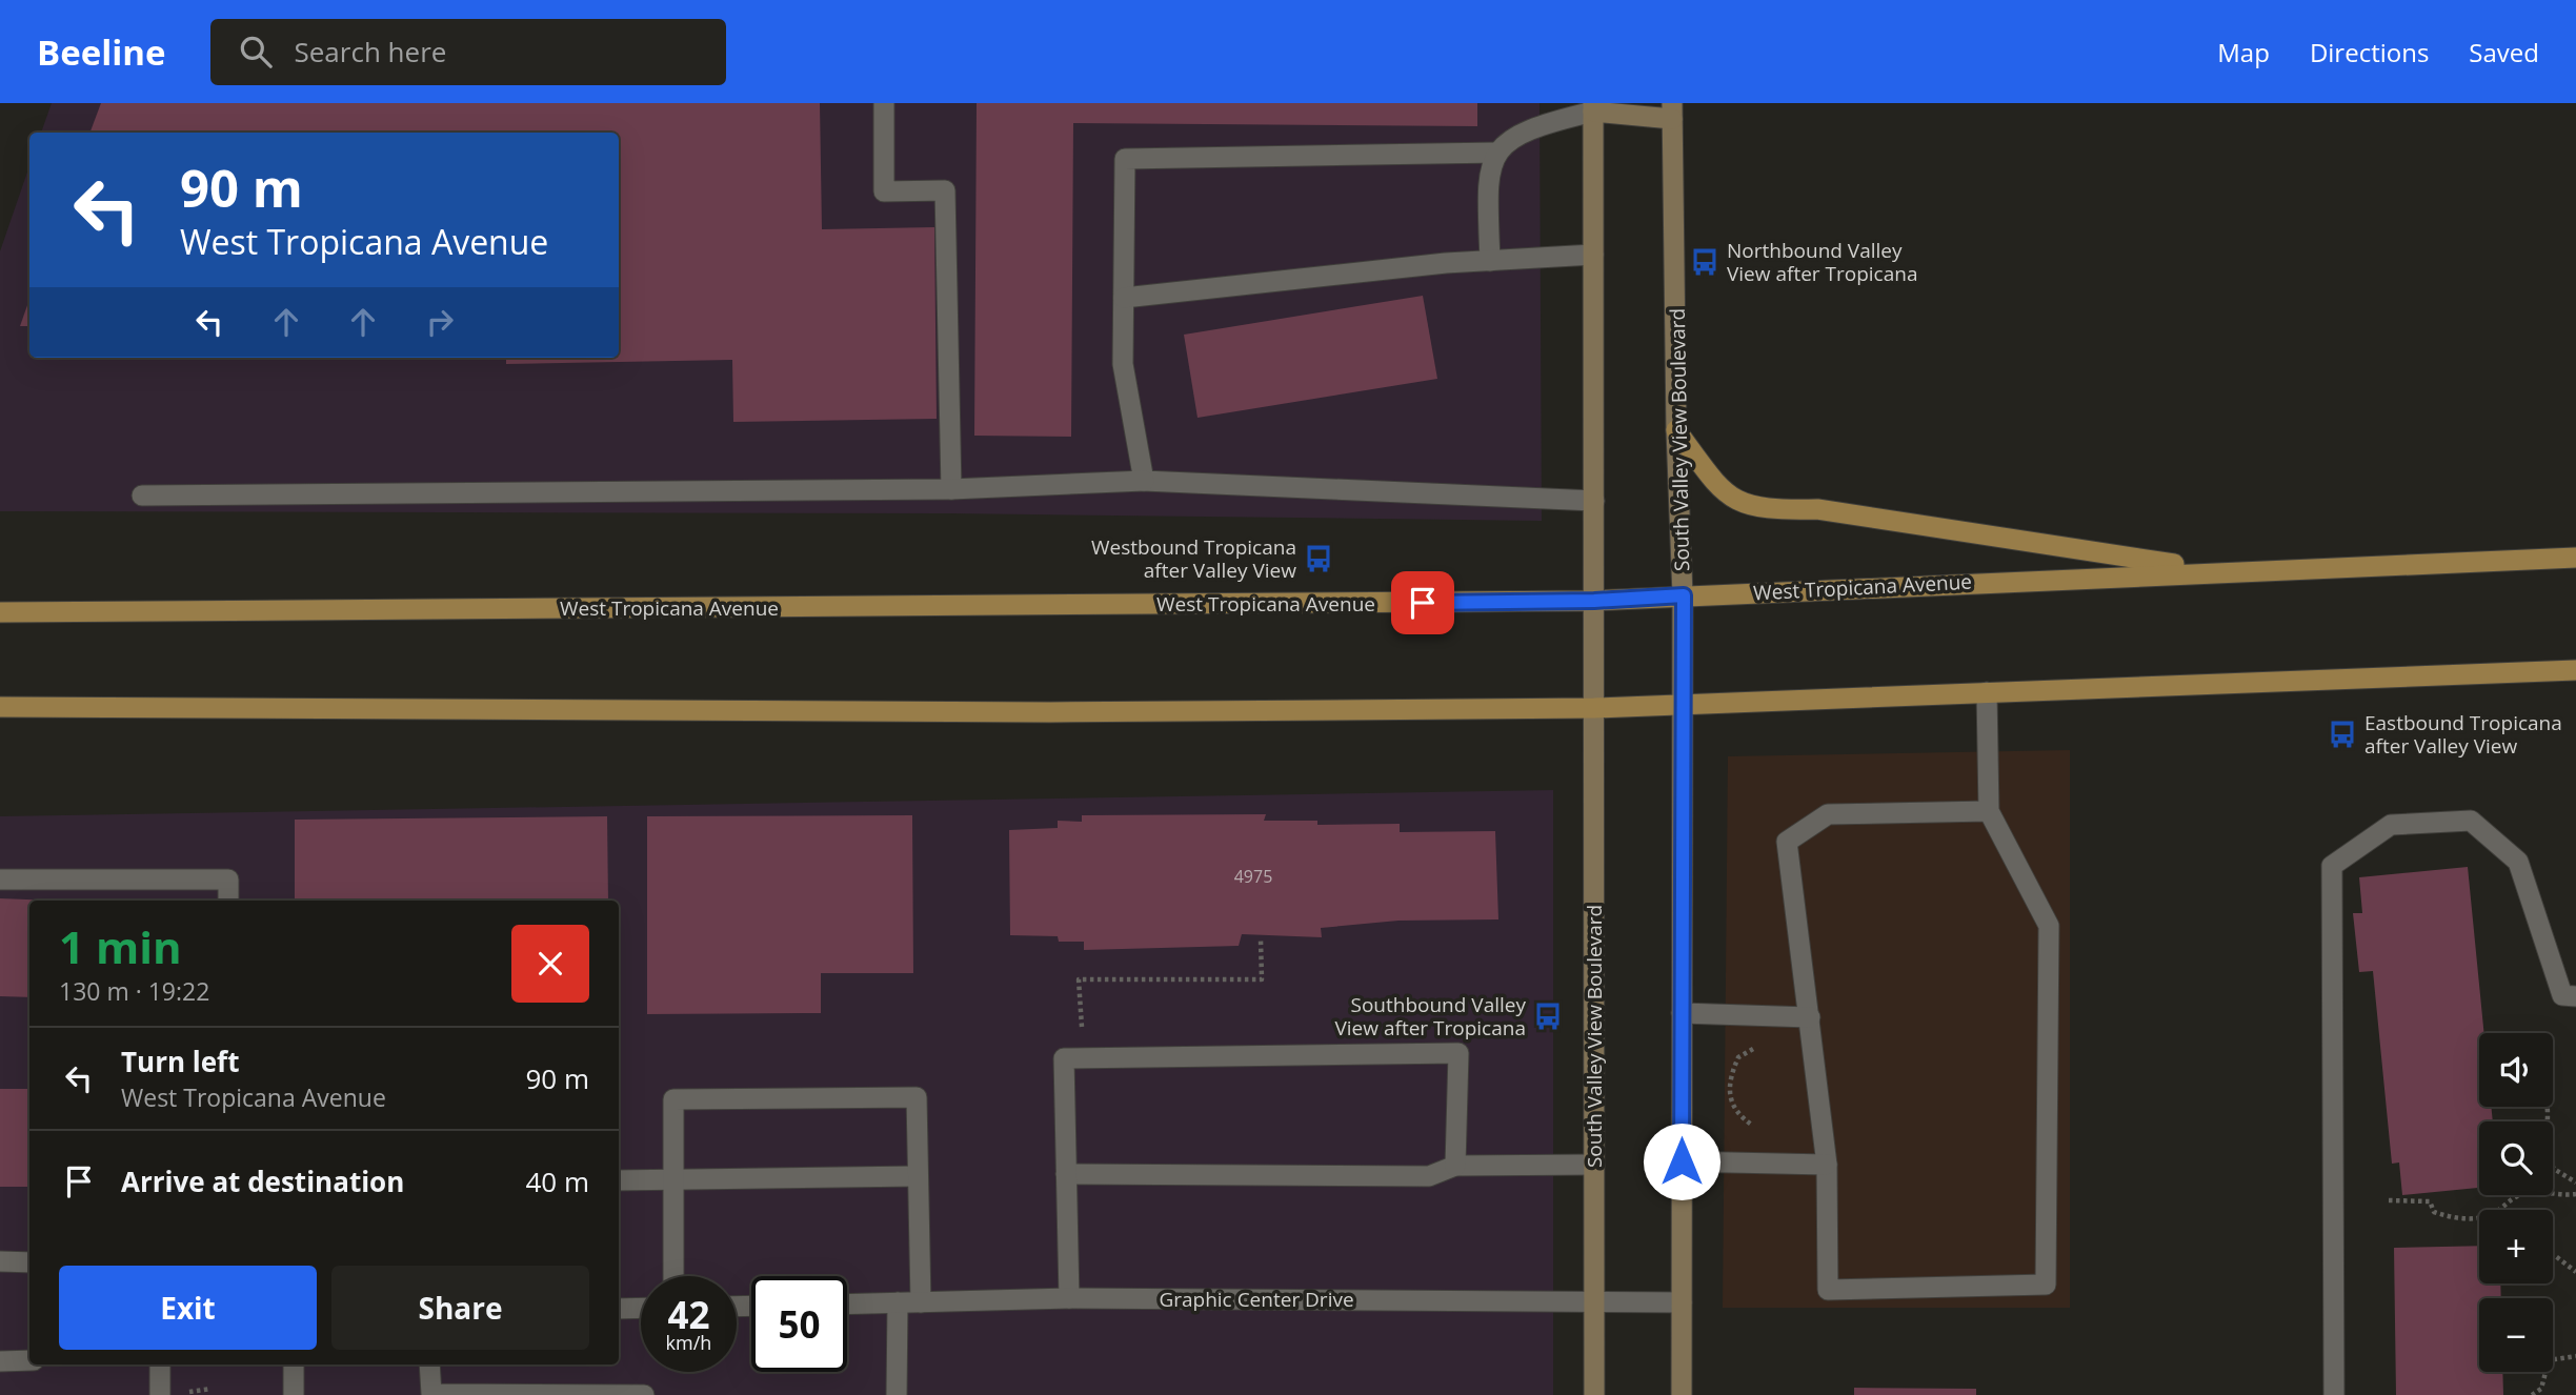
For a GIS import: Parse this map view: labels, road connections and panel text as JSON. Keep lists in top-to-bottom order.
{
  "streets": {
    "main road": ["South Valley View Boulevard", "West Tropicana Avenue"],
    "street": ["Graphic Center Drive"]
  },
  "crossings": [
    ["South Valley View Boulevard", "West Tropicana Avenue"],
    ["South Valley View Boulevard", "Graphic Center Drive"]
  ],
  "places": {
    "bus stop": [
      "Northbound Valley View after Tropicana",
      "Westbound Tropicana after Valley View",
      "Eastbound Tropicana after Valley View",
      "Southbound Valley View after Tropicana"
    ]
  },
  "house_numbers": ["4975"],
  "page": {
    "header": "Beeline",
    "search": "Search here",
    "nav": ["Map", "Directions", "Saved"],
    "turn": ["90 m", "West Tropicana Avenue"],
    "heading": ["1 min", "130 m · 19:22"],
    "list": [
      {
        "name": "Turn left",
        "note": "West Tropicana Avenue",
        "value": "90 m"
      },
      {
        "name": "Arrive at destination",
        "value": "40 m"
      }
    ],
    "map_buttons": ["+", "−"],
    "buttons": ["Exit", "Share"],
    "speed": "42 km/h",
    "limit": "50"
  }
}
